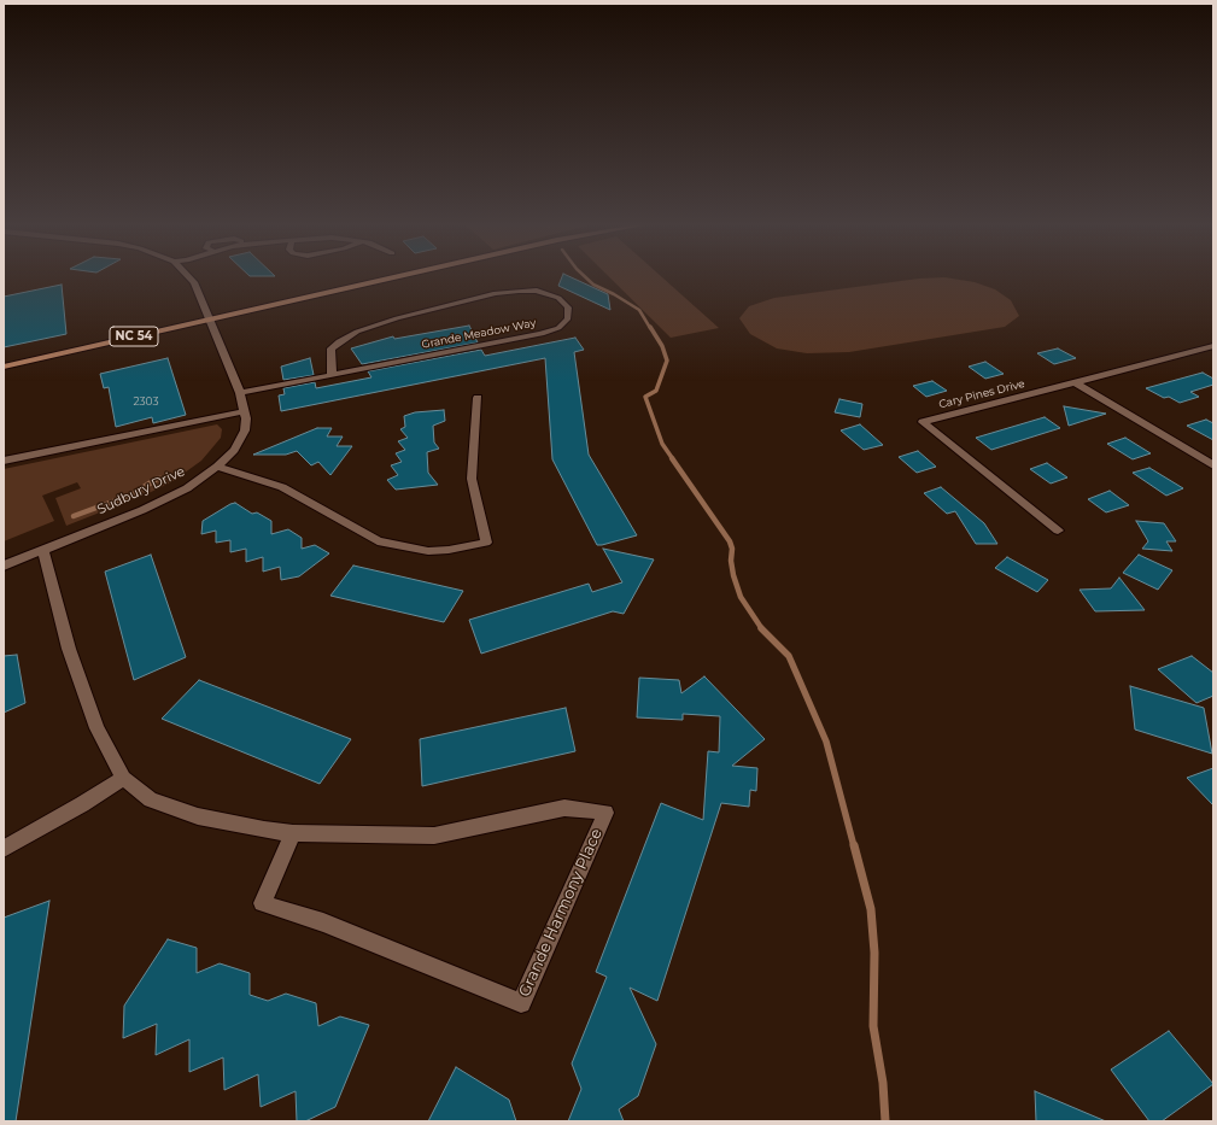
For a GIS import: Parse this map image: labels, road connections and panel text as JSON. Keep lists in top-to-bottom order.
{
  "streets": {
    "main road": ["NC 54"],
    "street": [
      "Grande Meadow Way",
      "Cary Pines Drive",
      "Sudbury Drive",
      "Grande Harmony Place"
    ]
  },
  "crossings": [
    ["Grande Meadow Way", "Sudbury Drive"],
    ["NC 54", "Sudbury Drive"],
    ["Sudbury Drive", "Grande Harmony Place"]
  ],
  "house_numbers": ["2303"]
}
